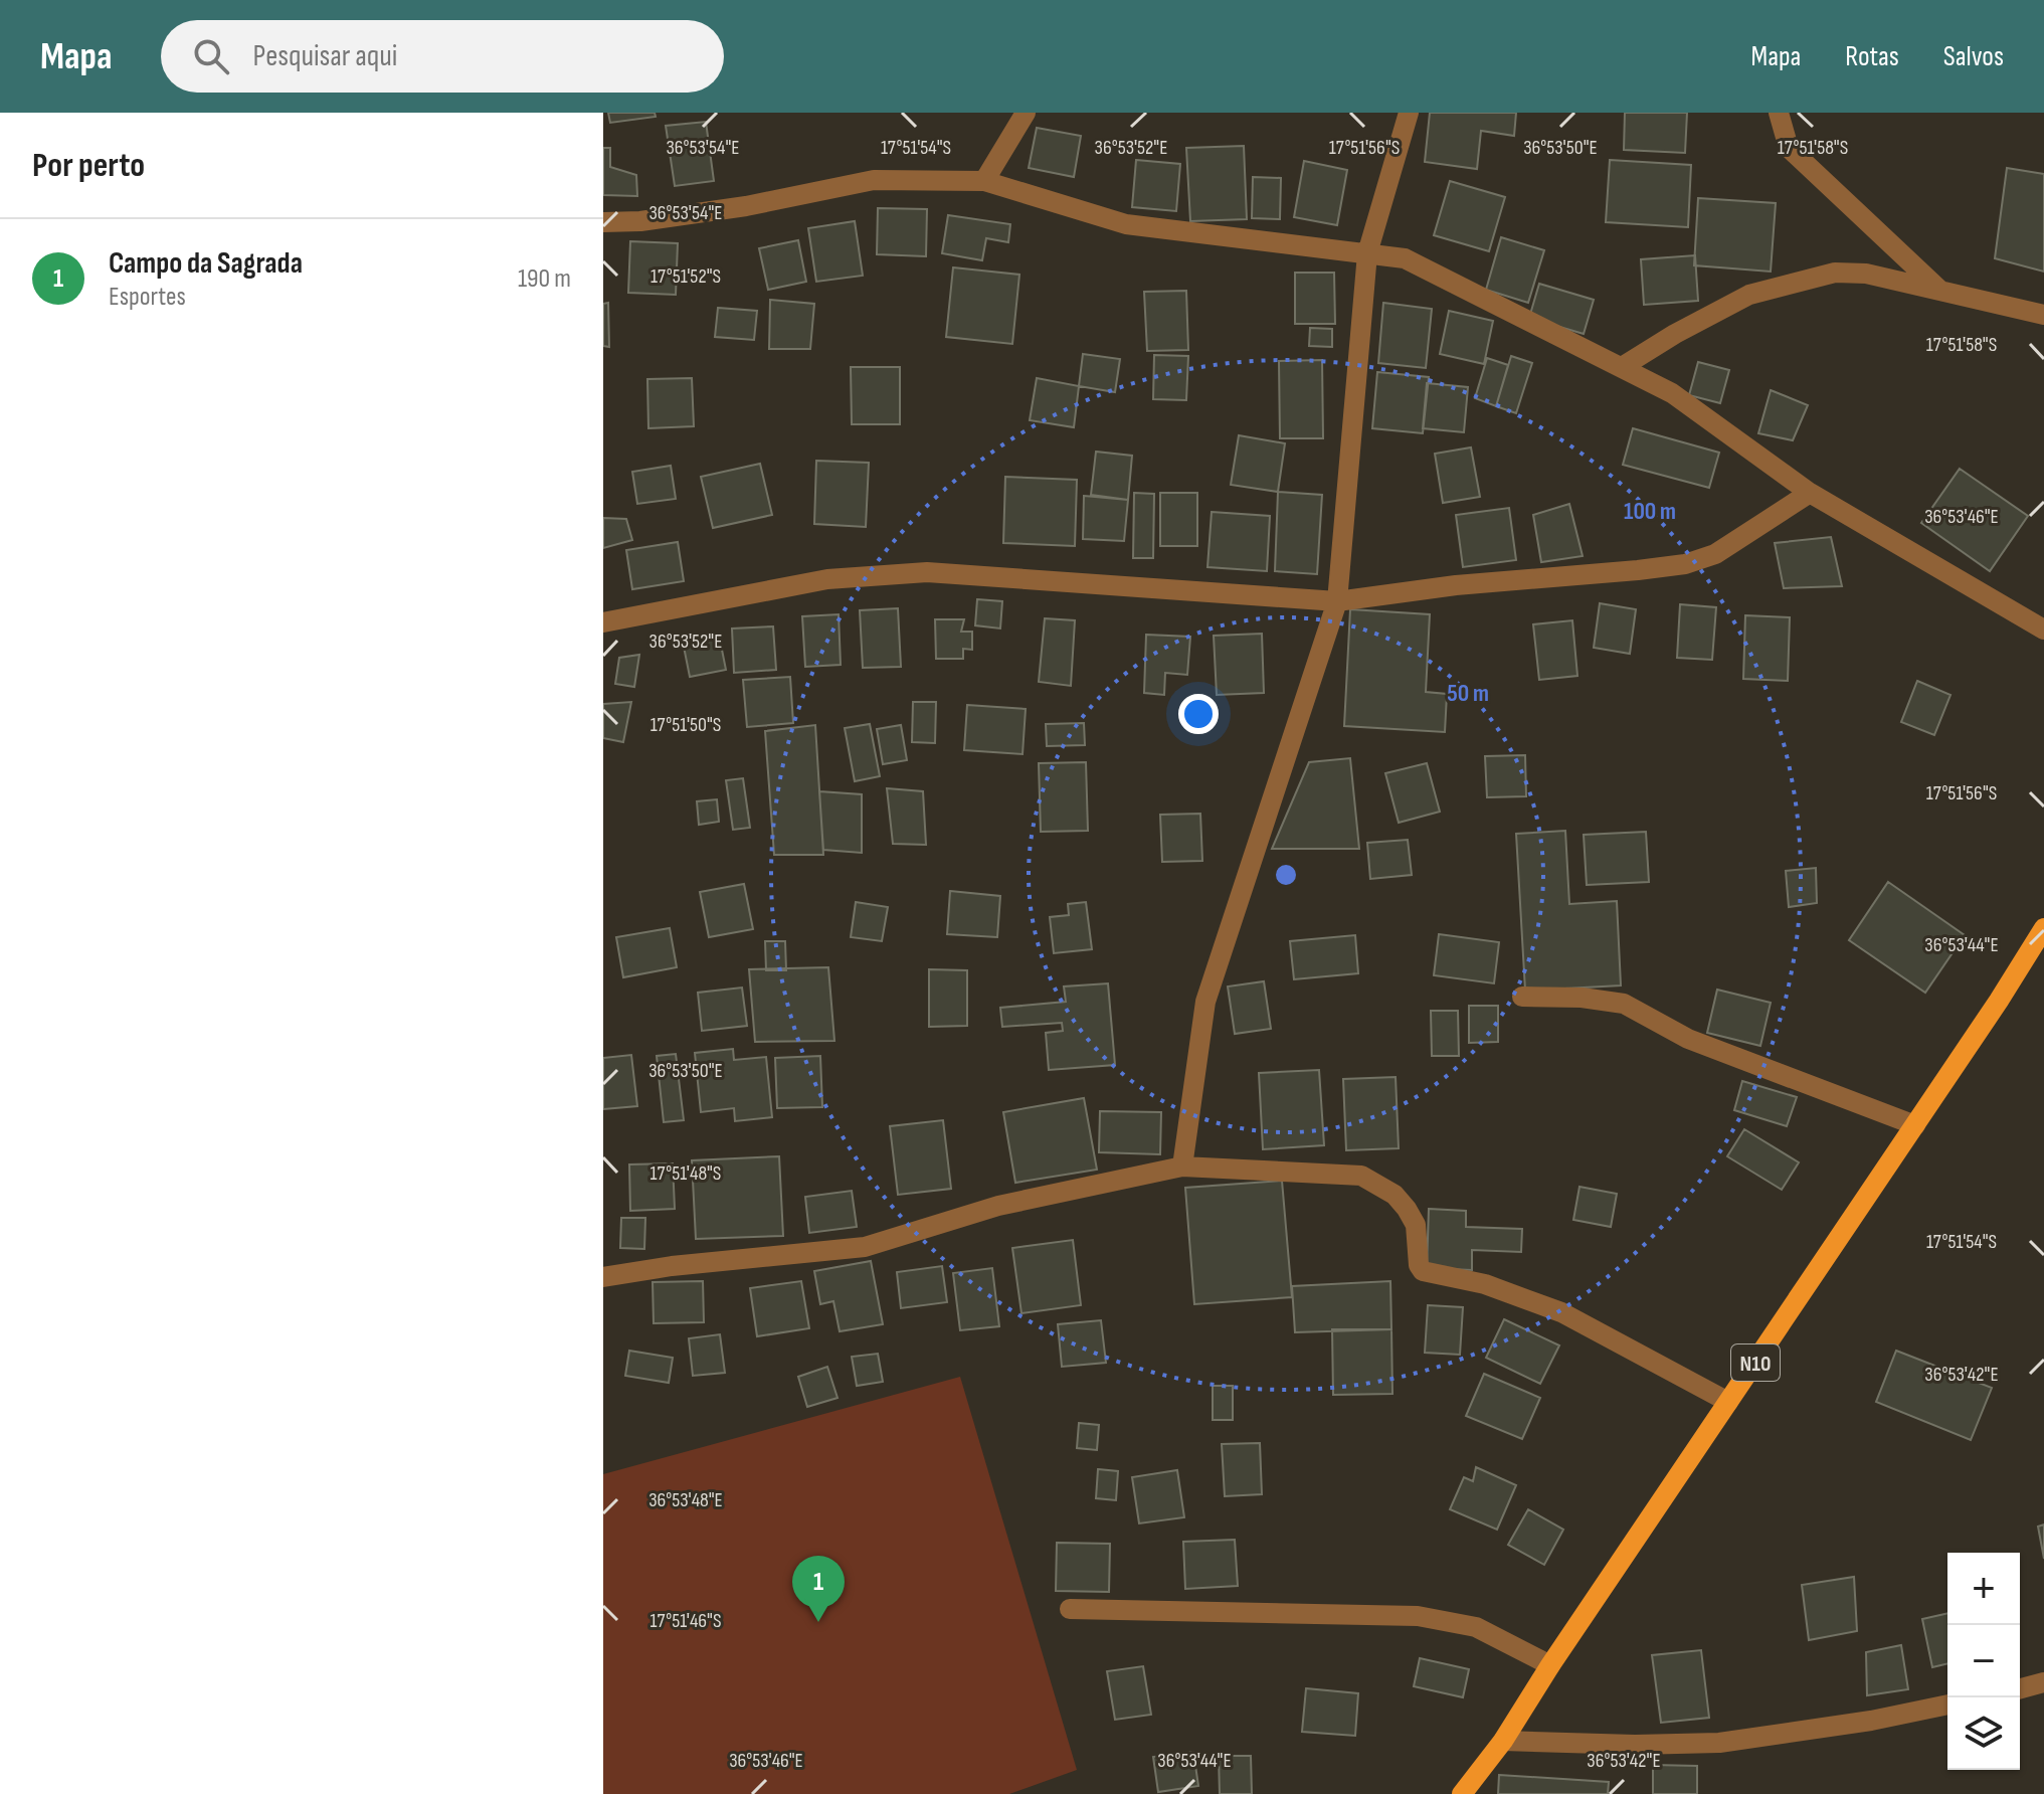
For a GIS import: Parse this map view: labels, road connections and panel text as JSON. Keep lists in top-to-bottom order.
{
  "streets": {
    "main road": ["N10"]
  },
  "page": {
    "header": "Mapa",
    "search": "Pesquisar aqui",
    "nav": ["Mapa", "Rotas", "Salvos"],
    "heading": "Por perto",
    "list": [
      {
        "mark": "1",
        "name": "Campo da Sagrada",
        "note": "Esportes",
        "value": "190 m"
      }
    ],
    "map_buttons": ["+", "−"],
    "pins": "1"
  },
  "coordinates": [
    "17°51'58\"S",
    "36°53'54\"E",
    "17°51'54\"S",
    "36°53'52\"E",
    "17°51'56\"S",
    "36°53'50\"E",
    "17°51'52\"S",
    "36°53'46\"E",
    "17°51'50\"S",
    "36°53'44\"E",
    "17°51'48\"S",
    "36°53'42\"E",
    "36°53'48\"E",
    "17°51'46\"S"
  ],
  "rings": ["100 m", "50 m"]
}
